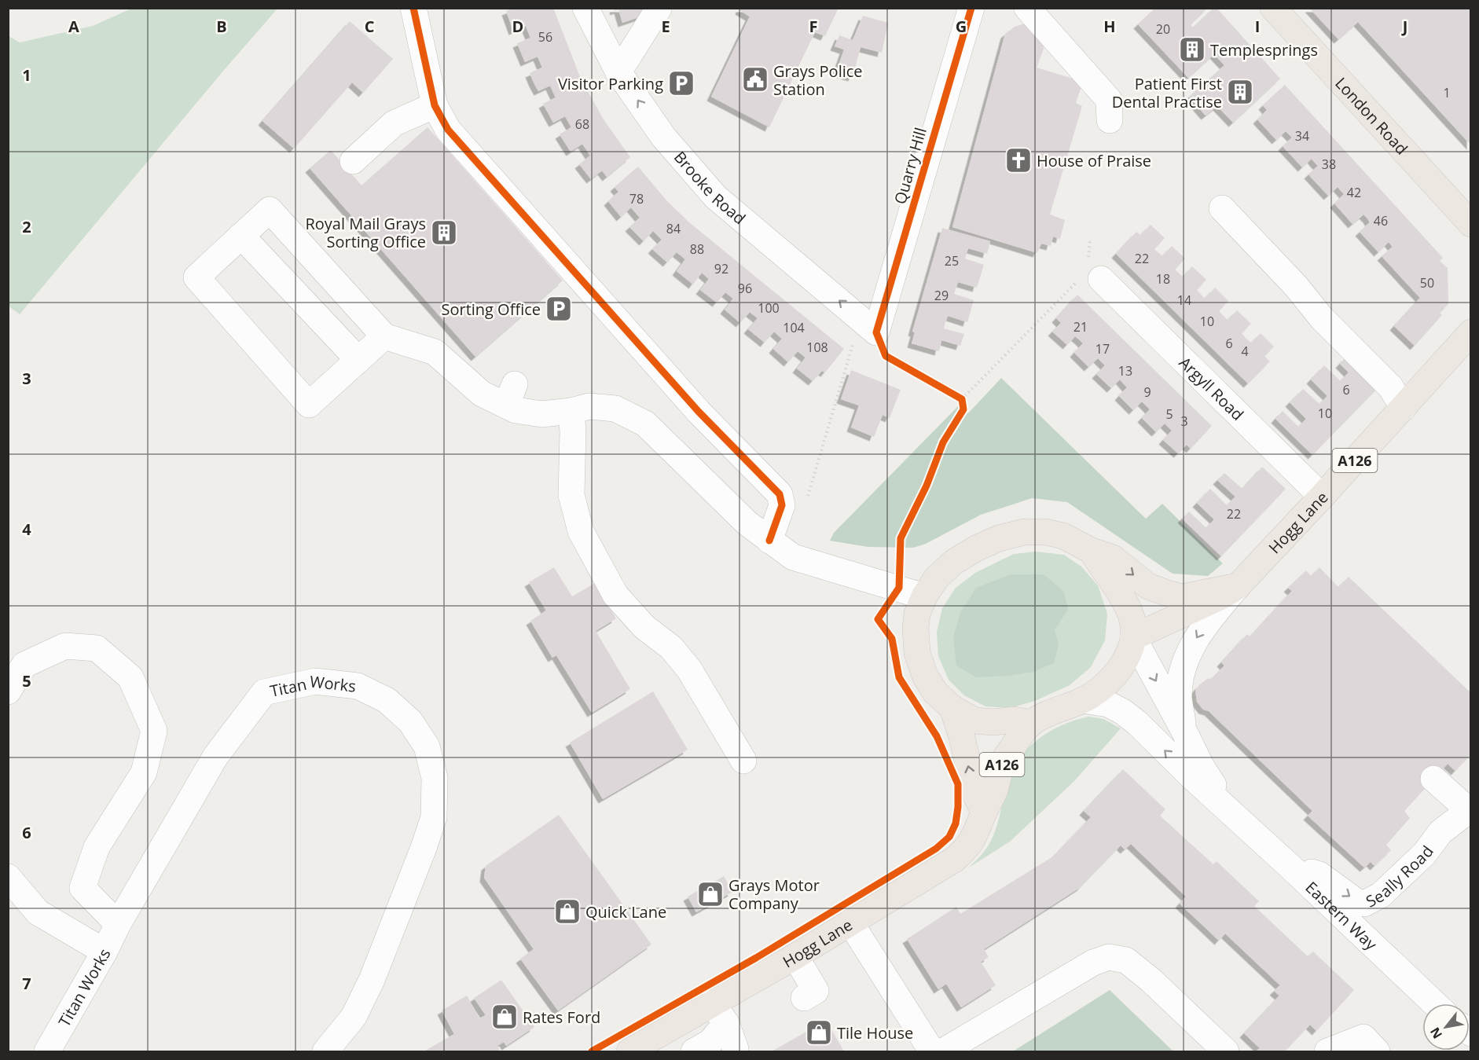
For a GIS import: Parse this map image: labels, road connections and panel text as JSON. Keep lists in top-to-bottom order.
{
  "streets": {
    "main road": ["London Road", "A126", "Hogg Lane"],
    "street": [
      "Quarry Hill",
      "Brooke Road",
      "Argyll Road",
      "Titan Works",
      "Seally Road",
      "Eastern Way"
    ]
  },
  "crossings": [
    ["Quarry Hill", "Brooke Road"],
    ["Argyll Road", "Hogg Lane"],
    ["A126", "Hogg Lane"],
    ["Hogg Lane", "Eastern Way"],
    ["Seally Road", "Eastern Way"]
  ],
  "one_way": ["Seally Road"],
  "places": {
    "building": ["Templesprings", "Patient First Dental Practise", "Royal Mail Grays Sorting Office"],
    "public building": ["Grays Police Station"],
    "parking": ["Visitor Parking", "Sorting Office"],
    "church": ["House of Praise"],
    "shop": [
      "Grays Motor Company",
      "Quick Lane",
      "Rates Ford",
      "Tile House"
    ]
  },
  "house_numbers": [
    "20",
    "56",
    "1",
    "68",
    "34",
    "38",
    "42",
    "78",
    "46",
    "84",
    "88",
    "22",
    "25",
    "92",
    "18",
    "50",
    "96",
    "29",
    "14",
    "100",
    "10",
    "21",
    "104",
    "6",
    "108",
    "17",
    "4",
    "13",
    "6",
    "9",
    "10",
    "5",
    "3",
    "22"
  ],
  "north": "bottom left",
  "grid": {
    "columns": [
      "A",
      "B",
      "C",
      "D",
      "E",
      "F",
      "G",
      "H",
      "I",
      "J"
    ],
    "rows": [
      "1",
      "2",
      "3",
      "4",
      "5",
      "6",
      "7"
    ]
  }
}
